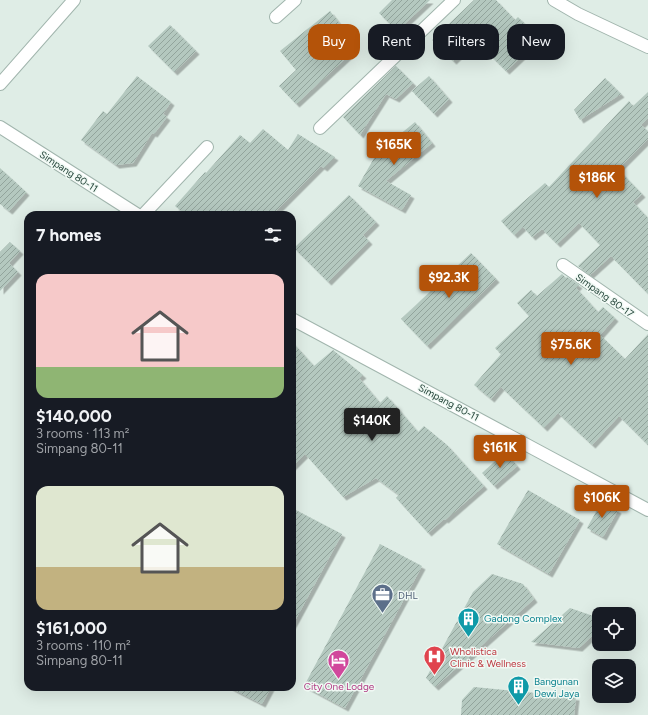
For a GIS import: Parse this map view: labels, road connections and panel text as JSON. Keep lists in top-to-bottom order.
{
  "streets": {
    "street": ["Simpang 80-11", "Simpang 80-17"]
  },
  "places": {
    "office": ["DHL"],
    "building": ["Gadong Complex", "Bangunan Dewi Jaya"],
    "hospital": ["Wholistica Clinic & Wellness"],
    "hotel": ["City One Lodge"]
  },
  "page": {
    "chip": [
      "Buy",
      "Rent",
      "Filters",
      "New"
    ],
    "price": [
      "$165K",
      "$186K",
      "$92.3K",
      "$75.6K",
      "$140K",
      "$161K",
      "$106K"
    ],
    "heading": "7 homes",
    "list": [
      {
        "name": "$140,000",
        "note": "3 rooms · 113 m² · Simpang 80-11"
      },
      {
        "name": "$161,000",
        "note": "3 rooms · 110 m² · Simpang 80-11"
      }
    ]
  }
}
